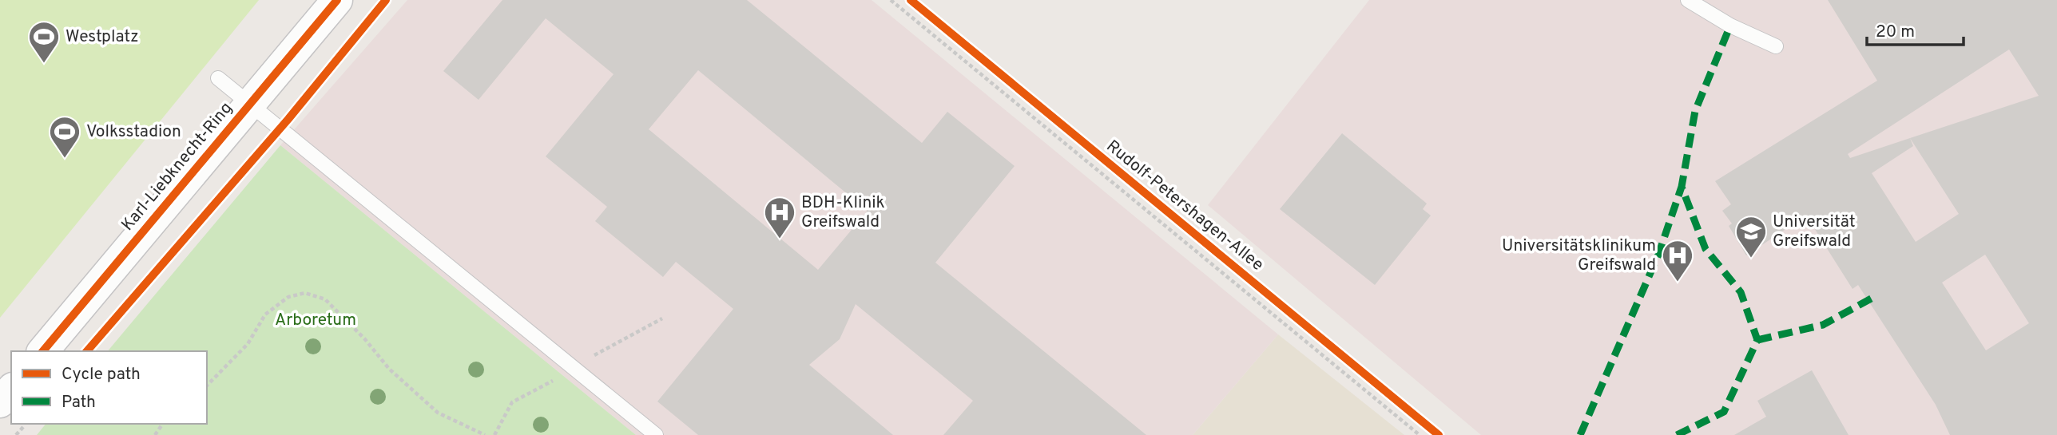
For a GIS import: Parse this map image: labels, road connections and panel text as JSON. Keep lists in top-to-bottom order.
{
  "streets": {
    "street": ["Karl-Liebknecht-Ring"],
    "cycle path": ["Rudolf-Petershagen-Allee"]
  },
  "parks": ["Arboretum"],
  "places": {
    "sports": ["Westplatz", "Volksstadion"],
    "hospital": ["BDH-Klinik Greifswald", "Universitätsklinikum Greifswald"],
    "school or university": ["Universität Greifswald"]
  },
  "legend": ["Cycle path", "Path"],
  "scale_bar": "20 m"
}
